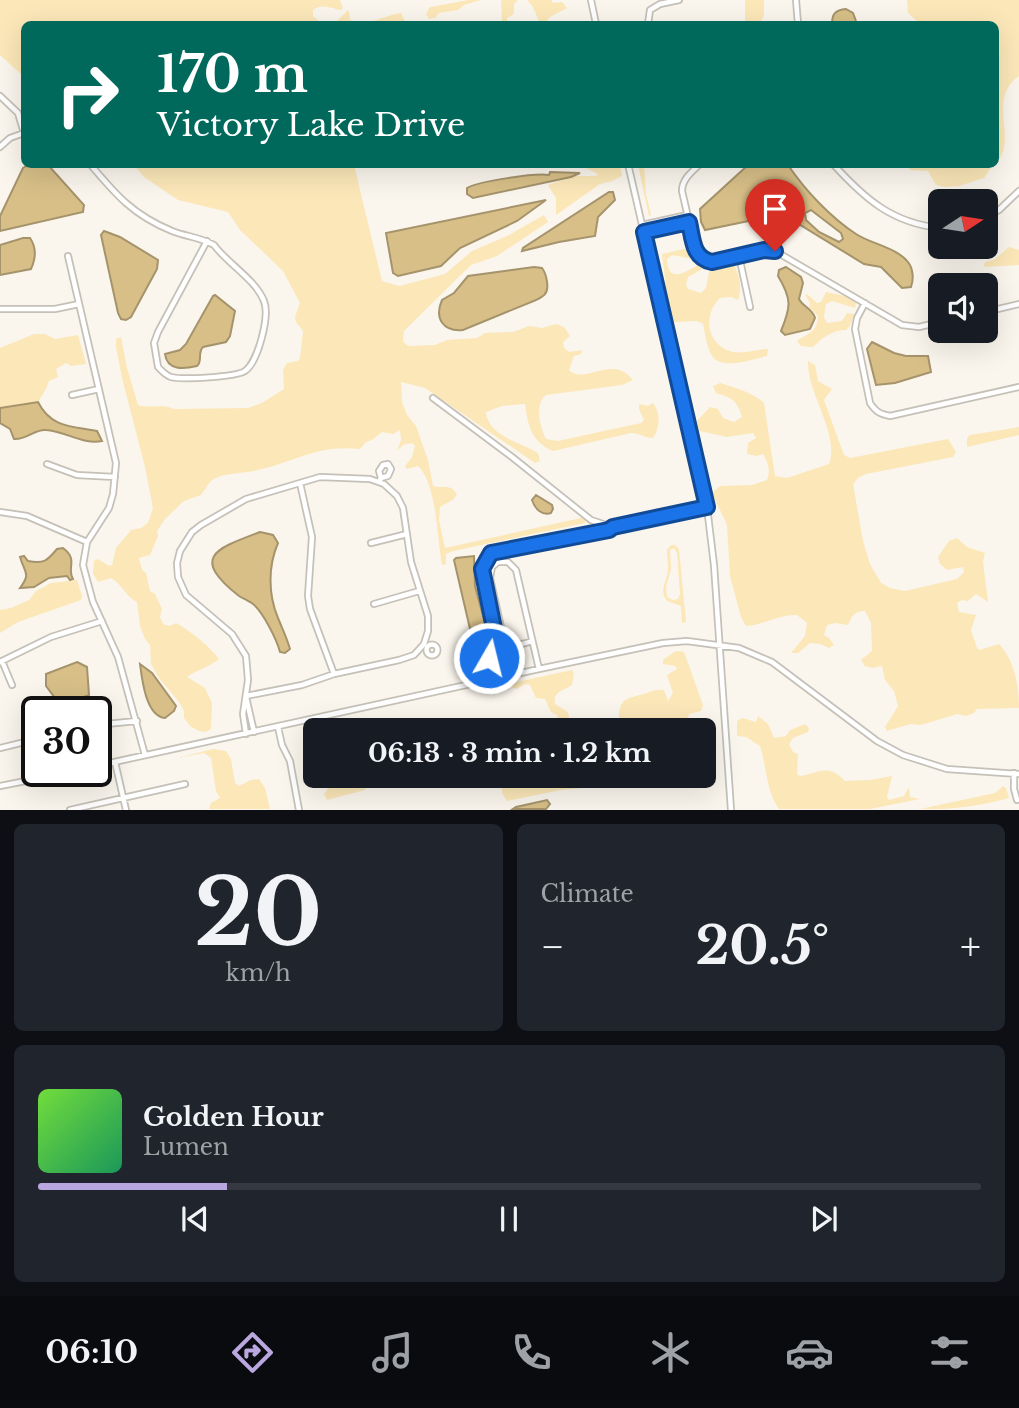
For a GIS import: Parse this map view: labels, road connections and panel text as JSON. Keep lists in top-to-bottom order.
{
  "north": "right",
  "page": {
    "turn": ["170 m", "Victory Lake Drive"],
    "limit": "30",
    "trip": "06:13 · 3 min · 1.2 km",
    "tile": [
      ["20", "km/h"],
      "Climate"
    ],
    "heat": ["−", "20.5°", "+"],
    "song": ["Golden Hour", "Lumen"],
    "tabs": "06:10"
  }
}
